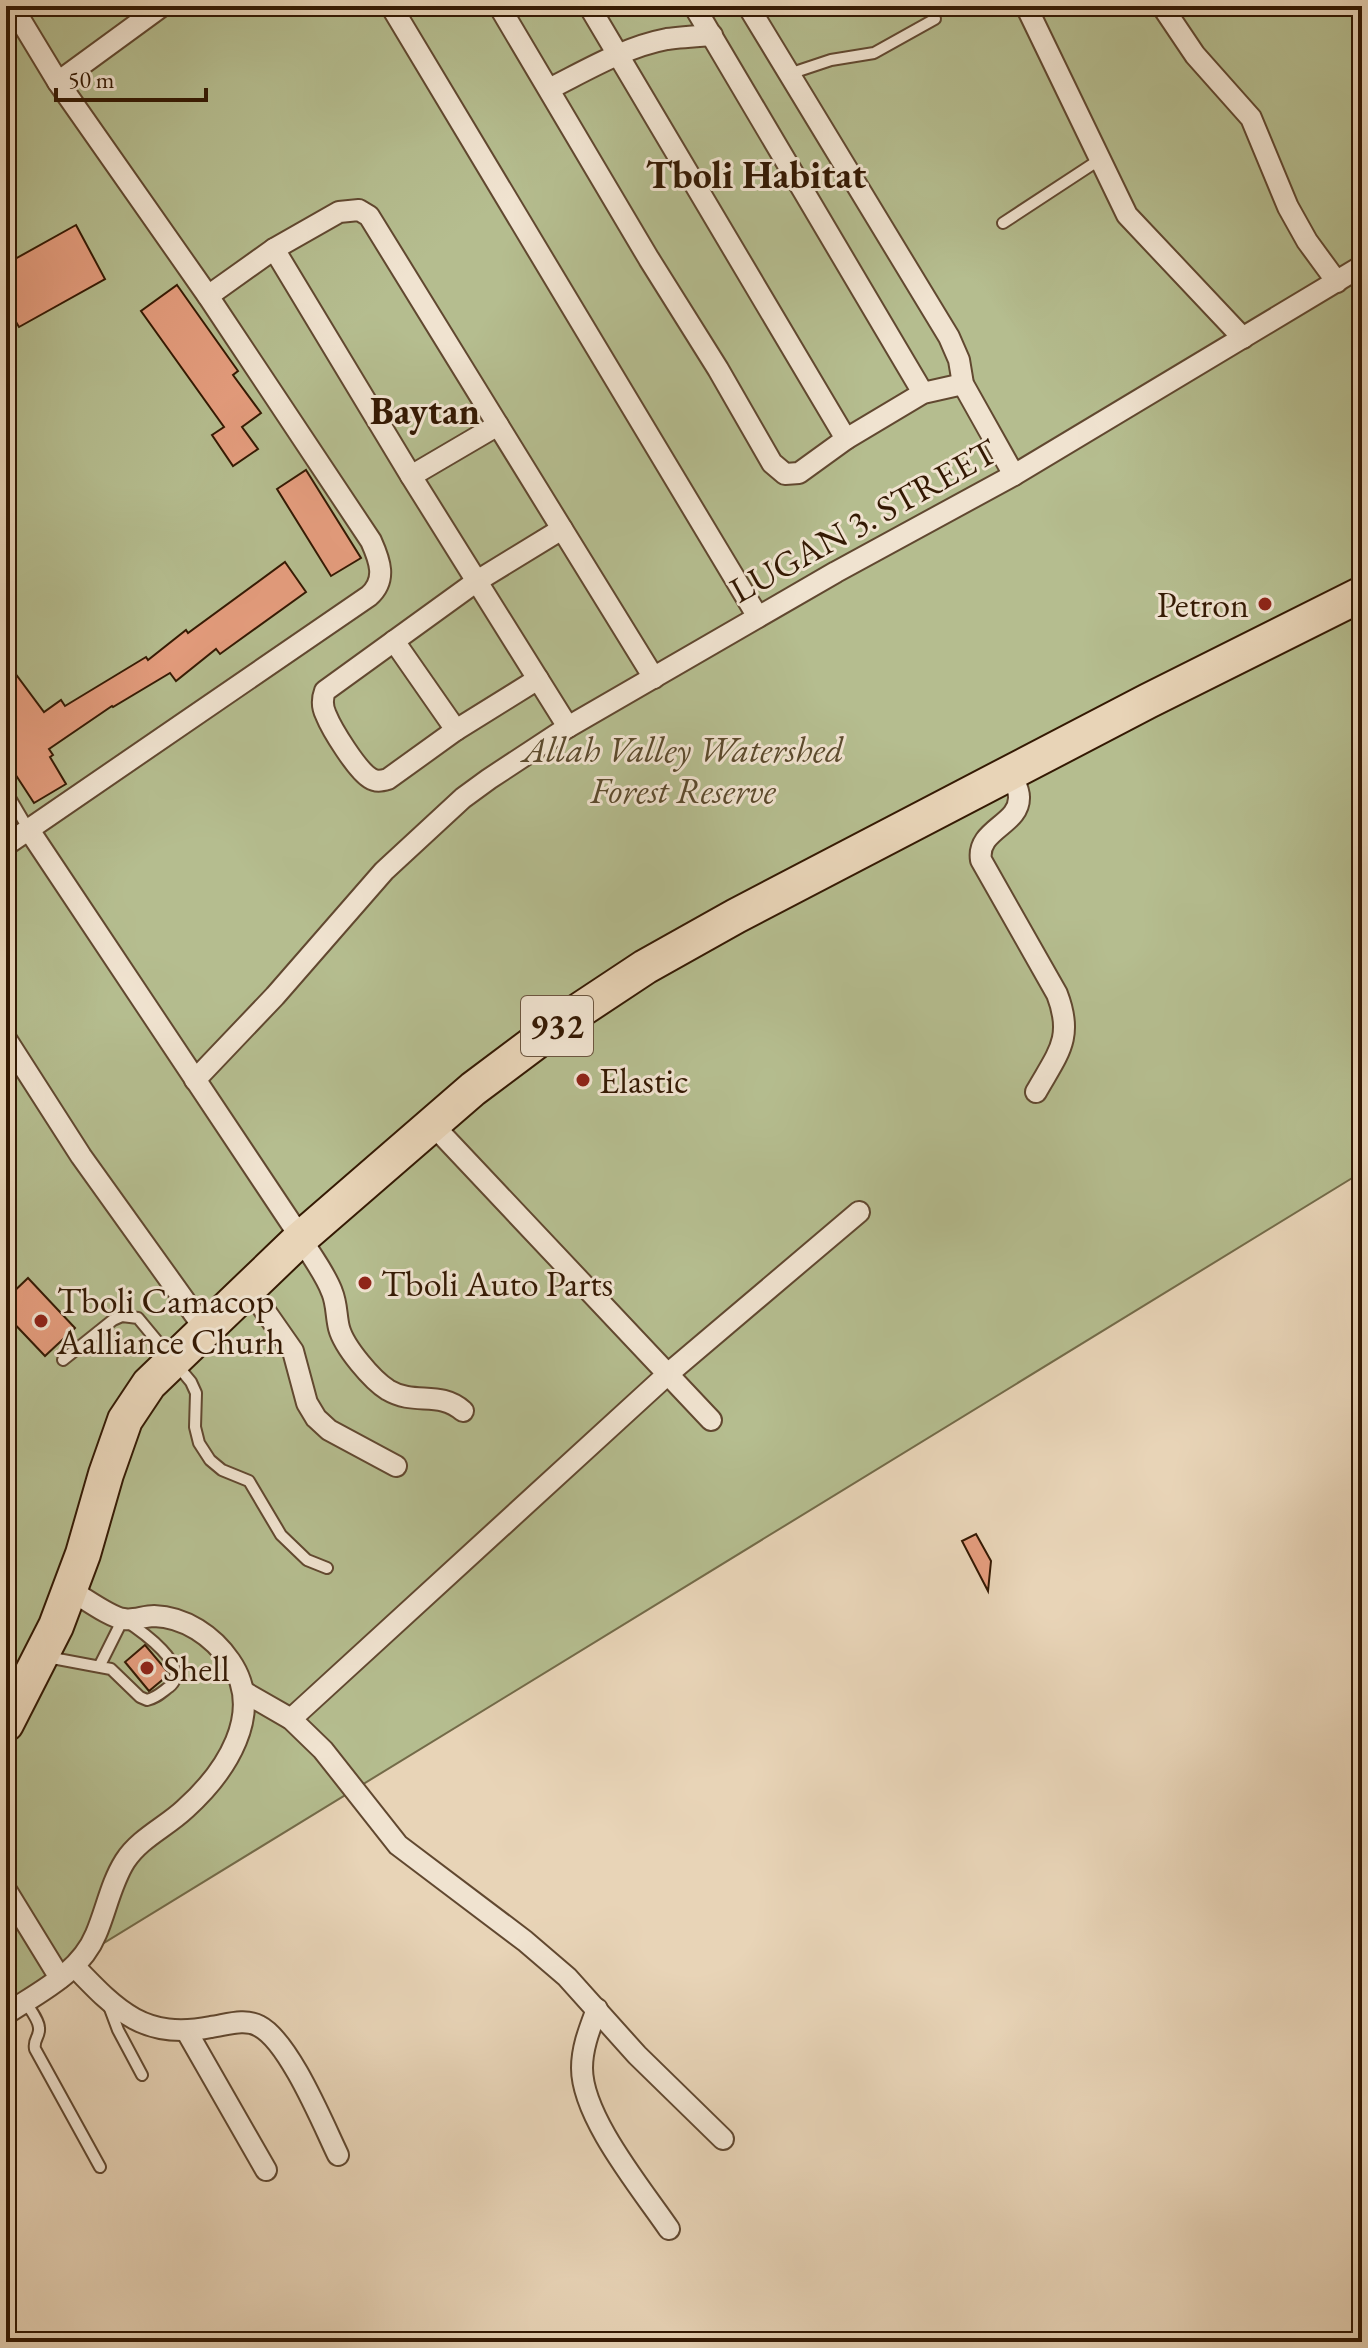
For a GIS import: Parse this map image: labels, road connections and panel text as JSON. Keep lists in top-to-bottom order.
{
  "streets": {
    "main road": ["932"],
    "street": ["LUGAN 3. STREET"]
  },
  "districts": ["Tboli Habitat", "Baytan"],
  "parks": ["Allah Valley Watershed Forest Reserve"],
  "places": [
    "Petron",
    "Elastic",
    "Tboli Auto Parts",
    "Tboli Camacop Aalliance Churh",
    "Shell"
  ],
  "scale_bar": "50 m"
}
